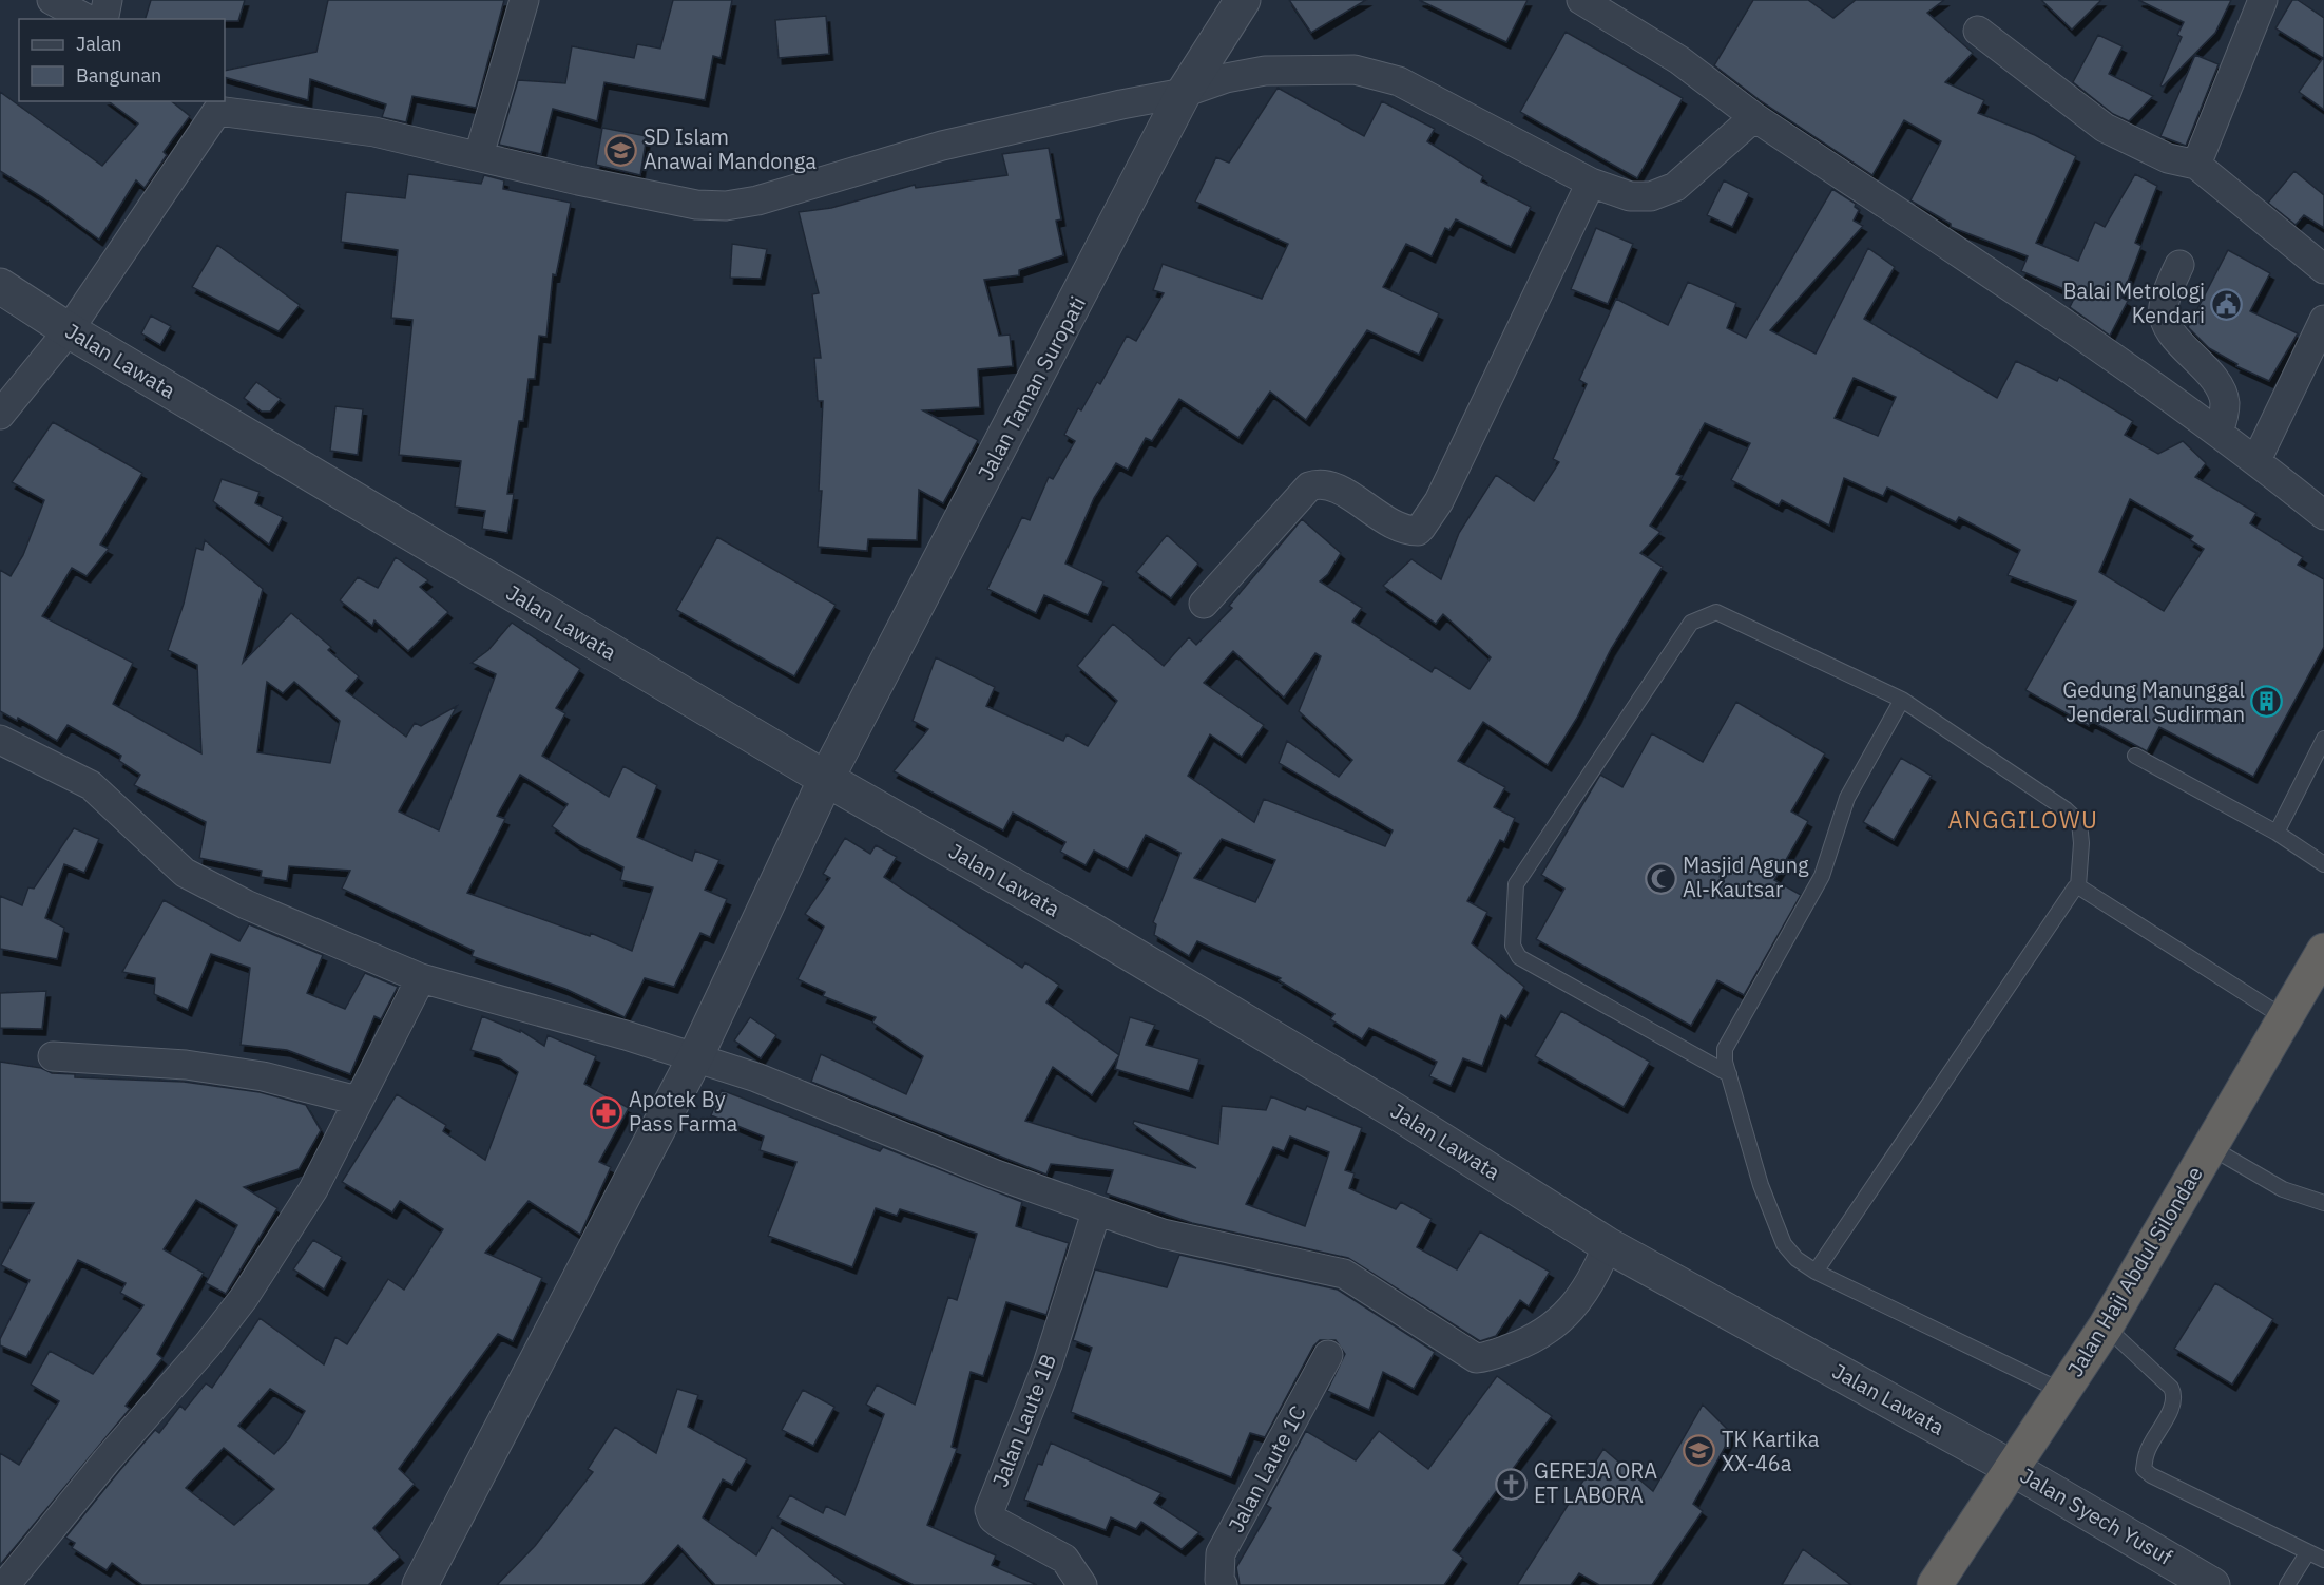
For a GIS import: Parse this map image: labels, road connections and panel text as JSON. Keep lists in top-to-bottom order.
{
  "streets": {
    "highway": ["Jalan Haji Abdul Silondae"],
    "street": [
      "Jalan Lawata",
      "Jalan Taman Suropati",
      "Jalan Laute 1B",
      "Jalan Laute 1C",
      "Jalan Syech Yusuf"
    ]
  },
  "crossings": [
    ["Jalan Lawata", "Jalan Taman Suropati"],
    ["Jalan Lawata", "Jalan Haji Abdul Silondae"],
    ["Jalan Lawata", "Jalan Syech Yusuf"],
    ["Jalan Haji Abdul Silondae", "Jalan Syech Yusuf"]
  ],
  "districts": ["ANGGILOWU"],
  "places": {
    "school or university": ["SD Islam Anawai Mandonga", "TK Kartika XX-46a"],
    "public building": ["Balai Metrologi Kendari"],
    "building": ["Gedung Manunggal Jenderal Sudirman"],
    "mosque": ["Masjid Agung Al-Kautsar"],
    "pharmacy": ["Apotek By Pass Farma"],
    "church": ["GEREJA ORA ET LABORA"]
  },
  "legend": ["Jalan", "Bangunan"]
}
